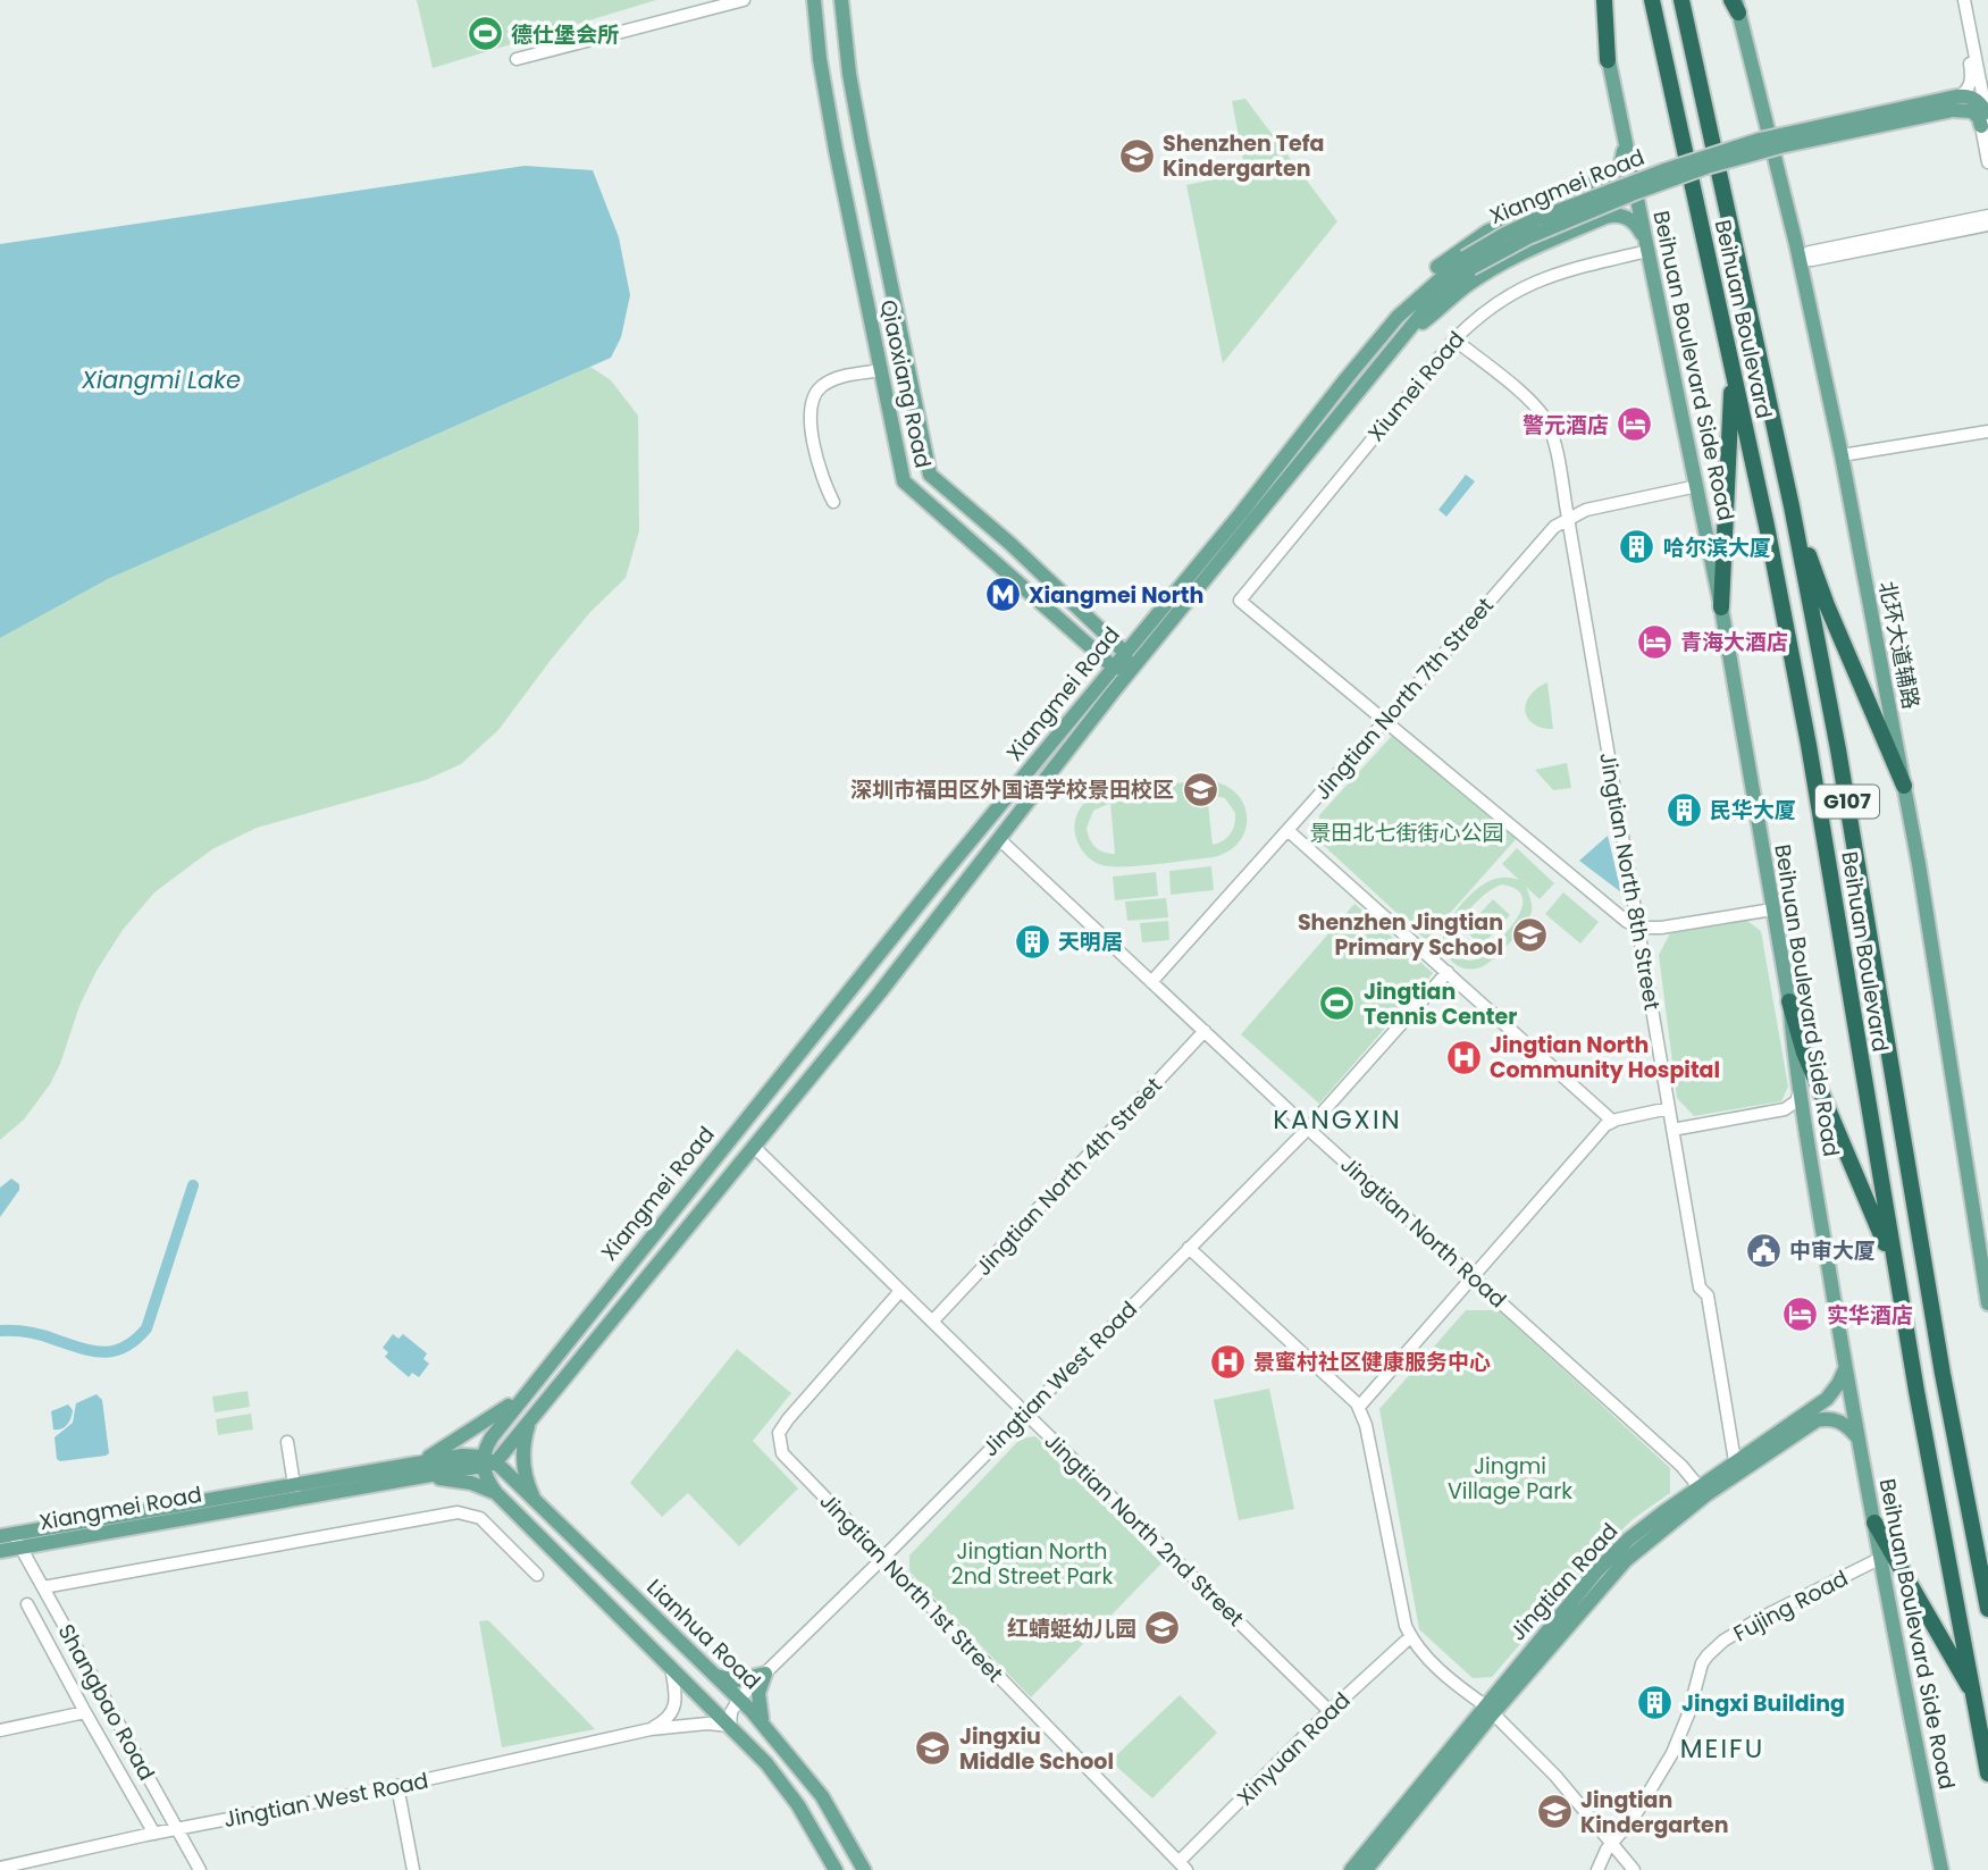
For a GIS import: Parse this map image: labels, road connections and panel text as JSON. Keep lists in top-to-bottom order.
{
  "streets": {
    "highway": ["Beihuan Boulevard", "G107"],
    "main road": [
      "Xiangmei Road",
      "Beihuan Boulevard Side Road",
      "Qiaoxiang Road",
      "北环大道辅路",
      "Jingtian Road",
      "Lianhua Road"
    ],
    "street": [
      "Xiumei Road",
      "Jingtian North 7th Street",
      "Jingtian North 8th Street",
      "Jingtian North 4th Street",
      "Jingtian North Road",
      "Jingtian West Road",
      "Jingtian North 2nd Street",
      "Jingtian North 1st Street",
      "Fujing Road",
      "Shangbao Road",
      "Xinyuan Road"
    ]
  },
  "crossings": [
    ["Xiangmei Road", "Qiaoxiang Road"],
    ["Xiangmei Road", "Jingtian North Road"],
    ["Xiangmei Road", "Jingtian North 2nd Street"],
    ["Xiangmei Road", "Lianhua Road"],
    ["Xiangmei Road", "Shangbao Road"],
    ["Beihuan Boulevard Side Road", "Xiumei Road"],
    ["Beihuan Boulevard Side Road", "Jingtian North 7th Street"],
    ["Beihuan Boulevard Side Road", "Jingtian Road"],
    ["Beihuan Boulevard Side Road", "Fujing Road"],
    ["Xiumei Road", "Jingtian North 7th Street"],
    ["Xiumei Road", "Jingtian North 8th Street"],
    ["Jingtian North 7th Street", "Jingtian North 8th Street"],
    ["Jingtian North 7th Street", "Jingtian North Road"],
    ["Jingtian North 8th Street", "Jingtian Road"],
    ["Jingtian North 4th Street", "Jingtian North Road"],
    ["Jingtian North 4th Street", "Jingtian North 2nd Street"],
    ["Jingtian North Road", "Jingtian West Road"],
    ["Jingtian North Road", "Jingtian Road"],
    ["Jingtian West Road", "Jingtian North 2nd Street"],
    ["Jingtian West Road", "Jingtian North 1st Street"],
    ["Jingtian West Road", "Lianhua Road"],
    ["Jingtian West Road", "Shangbao Road"],
    ["Jingtian North 2nd Street", "Jingtian North 1st Street"],
    ["Jingtian North 2nd Street", "Xinyuan Road"],
    ["Jingtian North 1st Street", "Xinyuan Road"]
  ],
  "districts": ["KANGXIN", "MEIFU"],
  "water": ["Xiangmi Lake"],
  "parks": ["景田北七街街心公园", "Jingmi Village Park", "Jingtian North 2nd Street Park"],
  "places": {
    "sports": ["德仕堡会所", "Jingtian Tennis Center"],
    "school or university": [
      "Shenzhen Tefa Kindergarten",
      "深圳市福田区外国语学校景田校区",
      "Shenzhen Jingtian Primary School",
      "红蜻蜓幼儿园",
      "Jingxiu Middle School",
      "Jingtian Kindergarten"
    ],
    "hotel": ["警元酒店", "青海大酒店", "实华酒店"],
    "building": [
      "哈尔滨大厦",
      "民华大厦",
      "天明居",
      "Jingxi Building"
    ],
    "metro station": ["Xiangmei North"],
    "hospital": ["Jingtian North Community Hospital", "景蜜村社区健康服务中心"],
    "public building": ["中审大厦"]
  }
}
